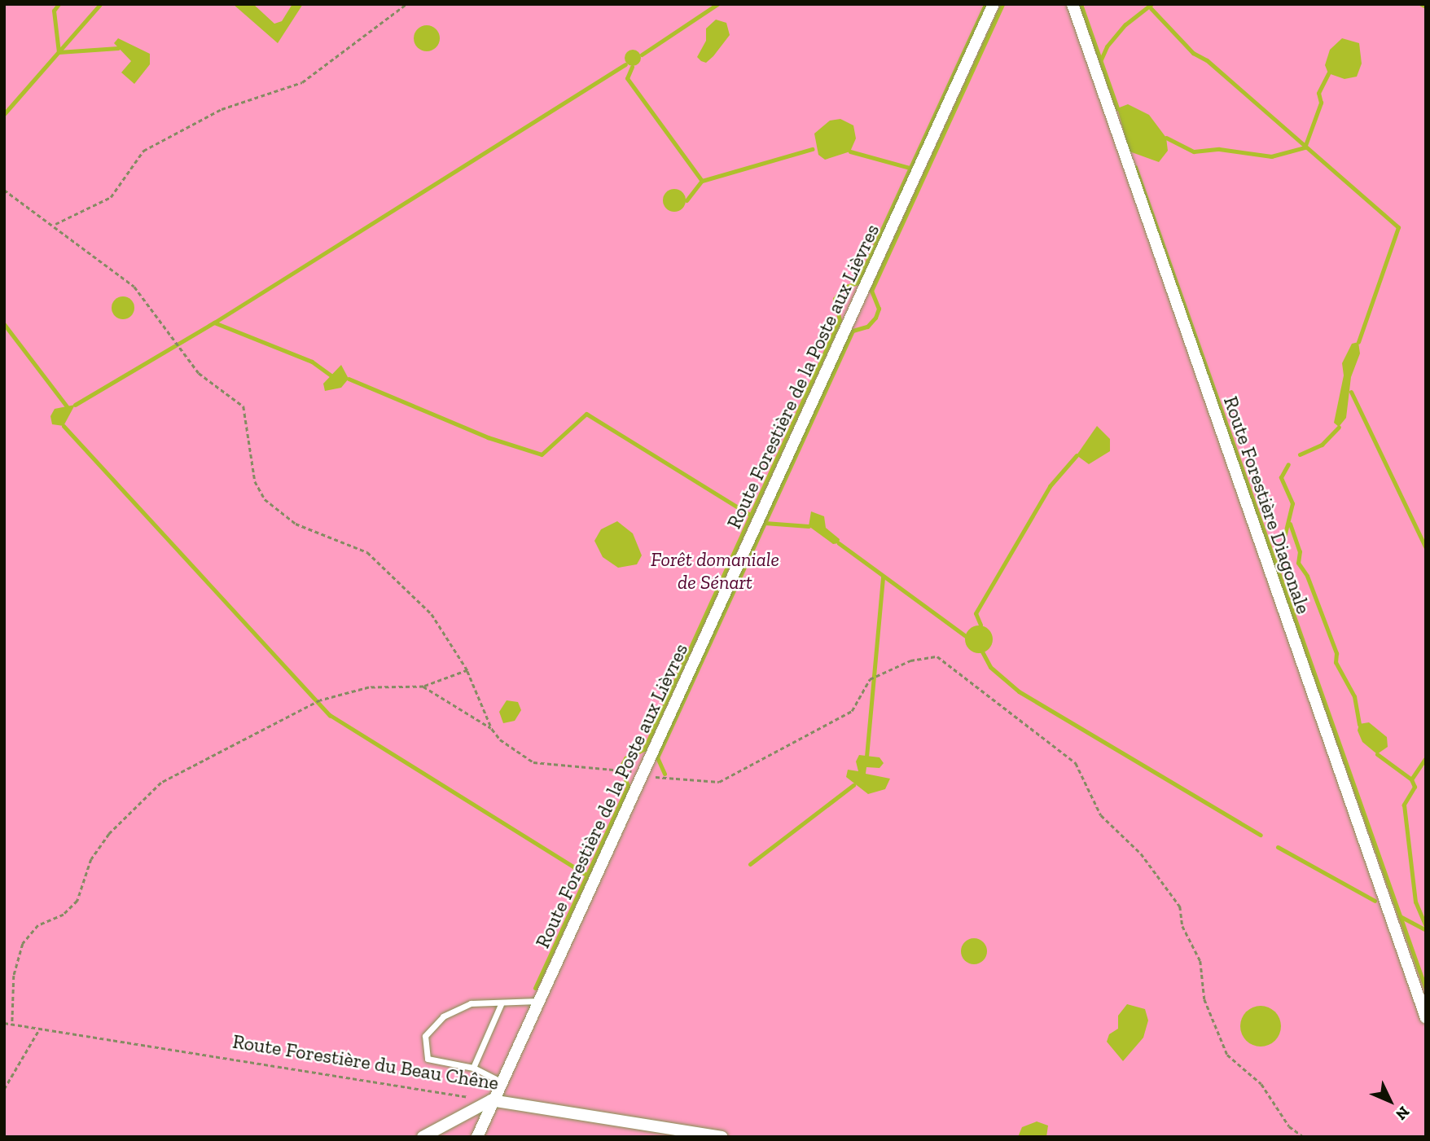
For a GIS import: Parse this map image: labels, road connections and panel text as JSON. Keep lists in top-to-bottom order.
{
  "streets": {
    "street": ["Route Forestière de la Poste aux Lièvres", "Route Forestière Diagonale", "Route Forestière du Beau Chêne"]
  },
  "crossings": [
    ["Route Forestière de la Poste aux Lièvres", "Route Forestière du Beau Chêne"]
  ],
  "parks": ["Forêt domaniale de Sénart"],
  "north": "bottom right"
}
